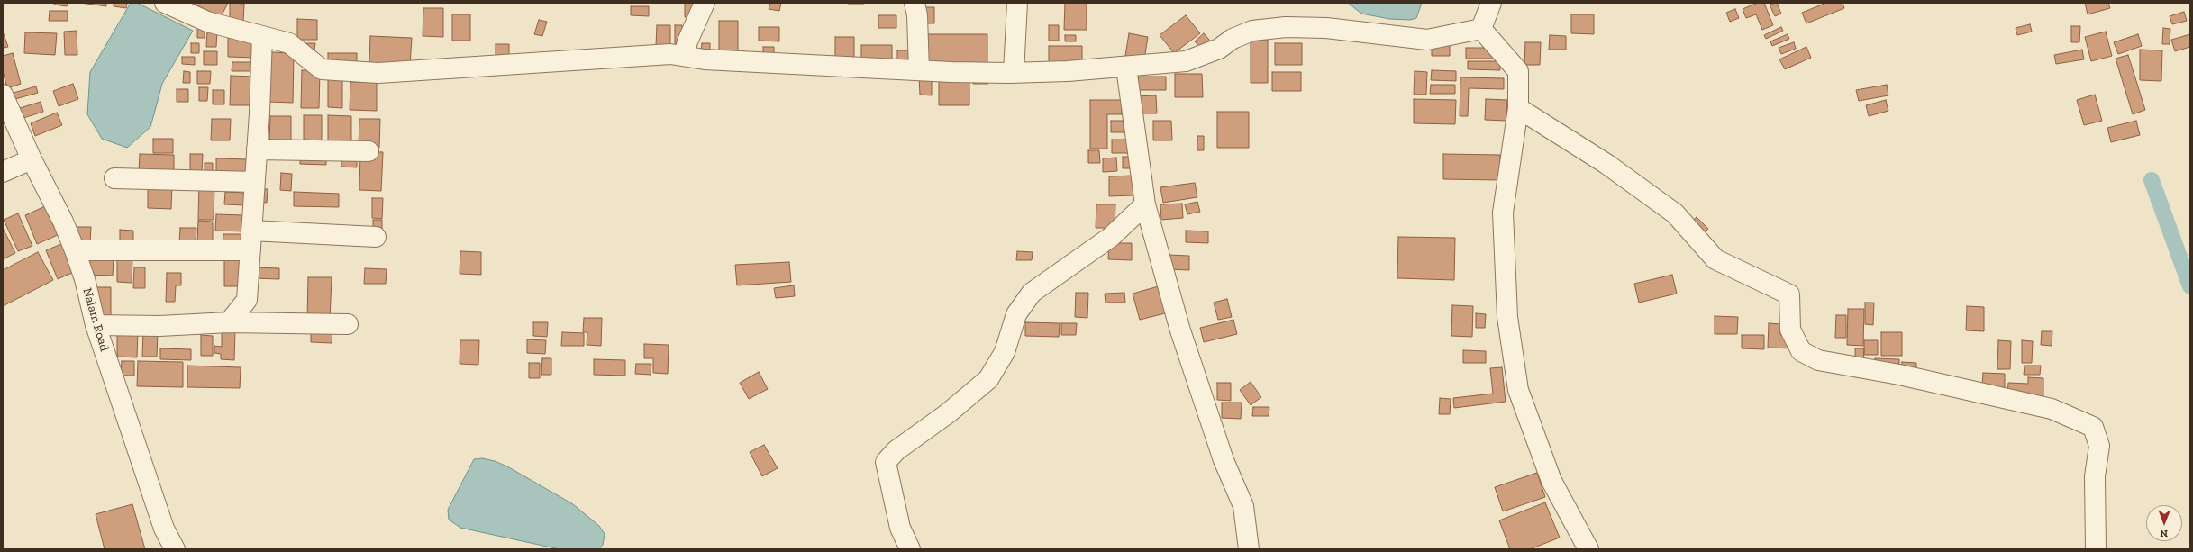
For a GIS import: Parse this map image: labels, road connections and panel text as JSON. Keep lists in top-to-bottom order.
{
  "streets": {
    "street": ["Nalam Road"]
  },
  "north": "bottom"
}
